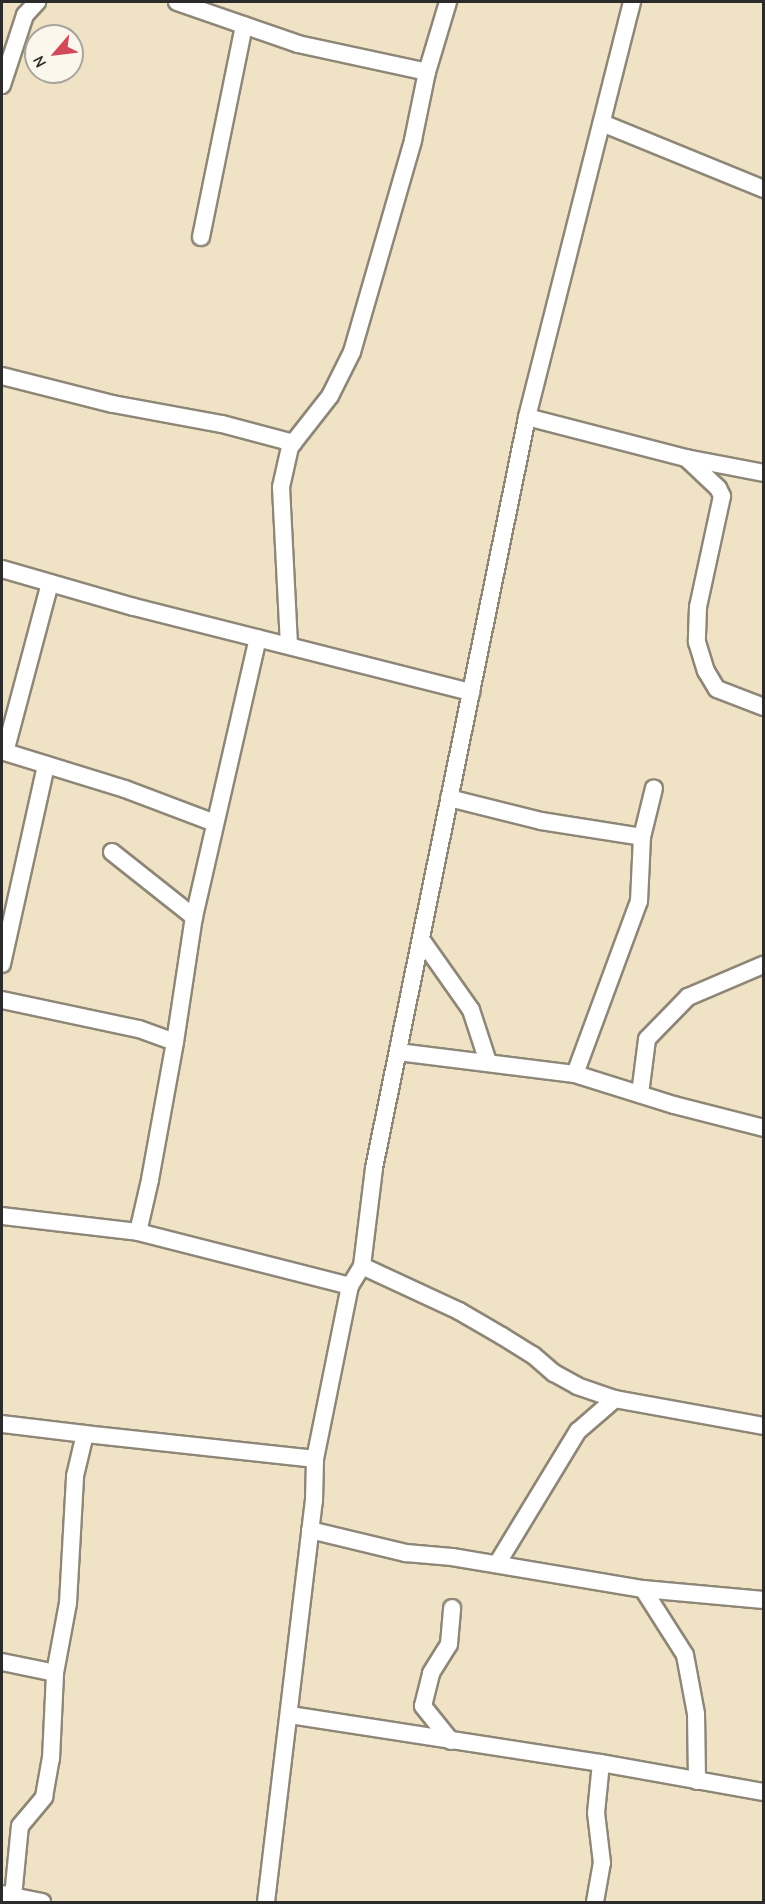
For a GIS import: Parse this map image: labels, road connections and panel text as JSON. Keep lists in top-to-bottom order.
{
  "north": "bottom left"
}
